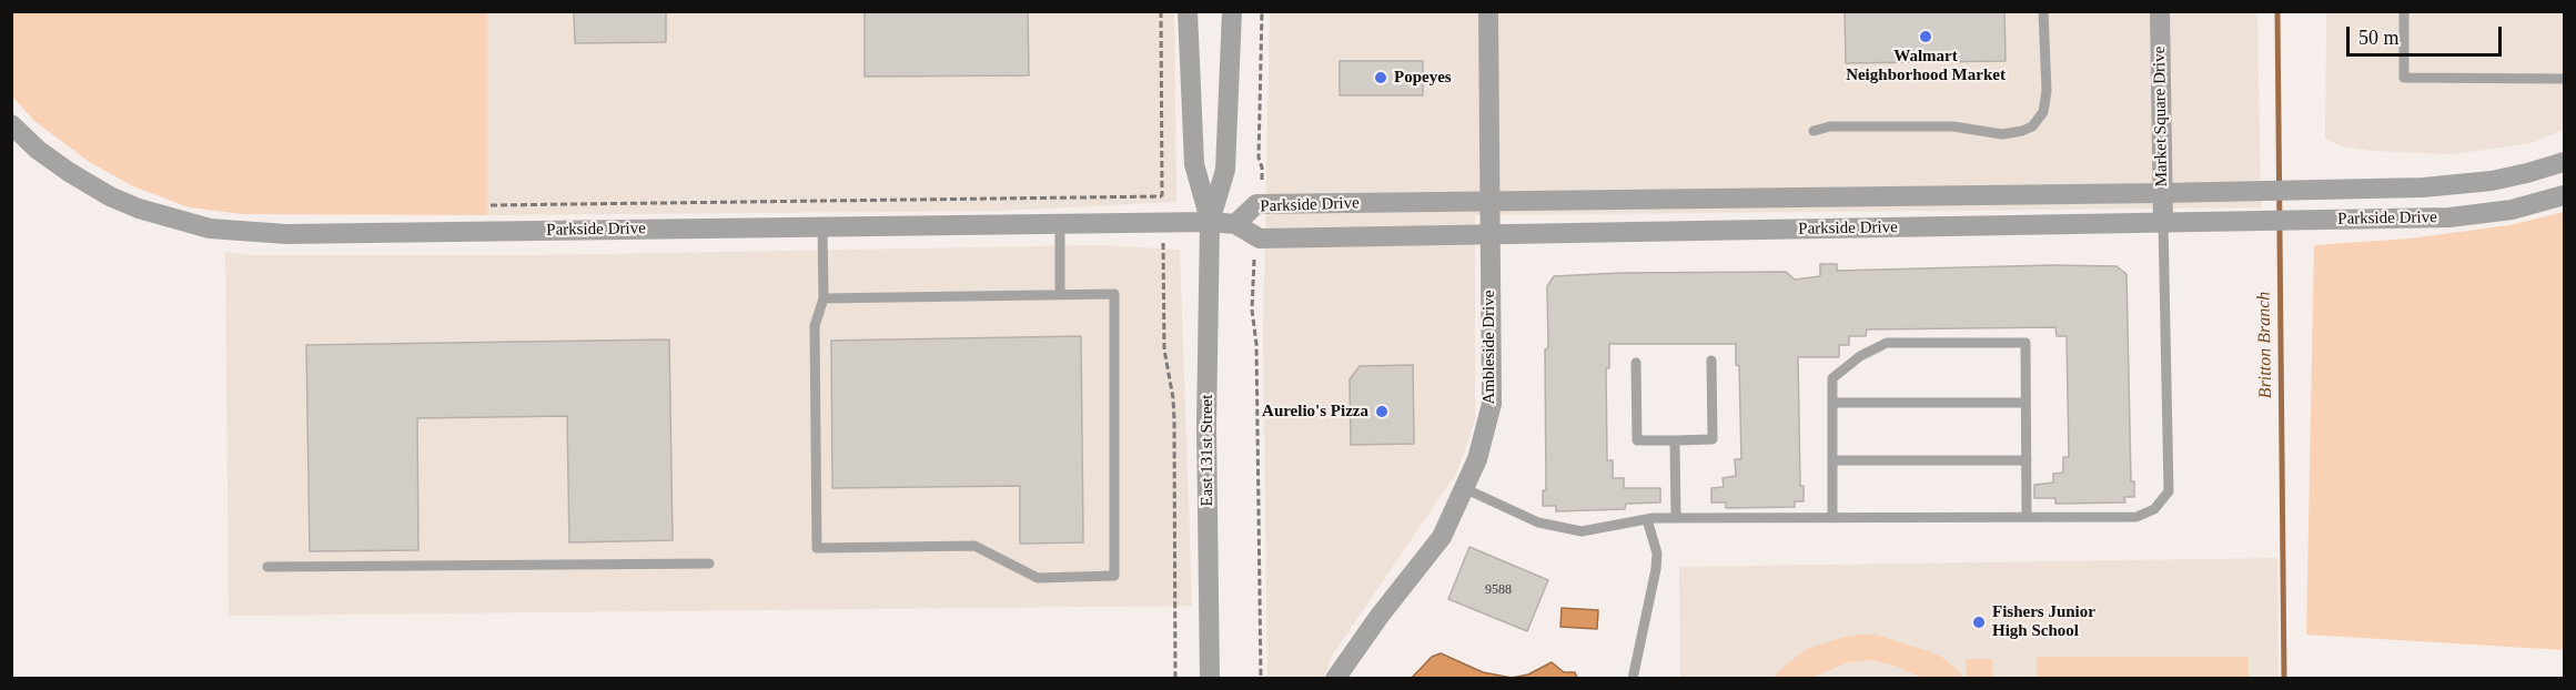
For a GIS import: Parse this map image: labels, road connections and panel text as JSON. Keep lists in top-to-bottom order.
{
  "streets": {
    "street": [
      "Market Square Drive",
      "Parkside Drive",
      "Ambleside Drive",
      "East 131st Street"
    ]
  },
  "crossings": [
    ["Market Square Drive", "Parkside Drive"],
    ["Parkside Drive", "Ambleside Drive"],
    ["Parkside Drive", "East 131st Street"]
  ],
  "water": ["Britton Branch"],
  "places": [
    "Walmart Neighborhood Market",
    "Popeyes",
    "Aurelio's Pizza",
    "Fishers Junior High School"
  ],
  "house_numbers": ["9588"],
  "scale_bar": "50 m"
}
